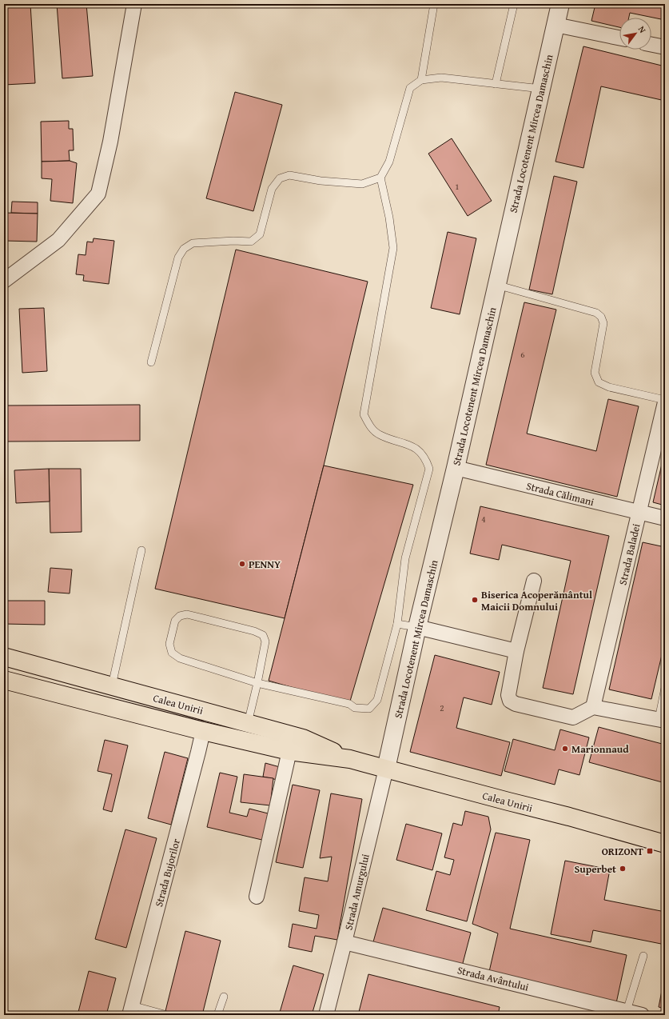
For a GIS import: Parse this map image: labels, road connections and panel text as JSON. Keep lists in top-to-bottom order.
{
  "streets": {
    "main road": ["Calea Unirii"],
    "street": [
      "Strada Locotenent Mircea Damaschin",
      "Strada Călimani",
      "Strada Baladei",
      "Strada Bujorilor",
      "Strada Amurgului",
      "Strada Avântului"
    ]
  },
  "crossings": [
    ["Strada Locotenent Mircea Damaschin", "Strada Călimani"],
    ["Strada Locotenent Mircea Damaschin", "Calea Unirii"],
    ["Strada Locotenent Mircea Damaschin", "Strada Amurgului"],
    ["Strada Călimani", "Strada Baladei"],
    ["Calea Unirii", "Strada Bujorilor"],
    ["Calea Unirii", "Strada Amurgului"],
    ["Strada Amurgului", "Strada Avântului"]
  ],
  "places": {
    "other": [
      "PENNY",
      "Biserica Acoperământul Maicii Domnului",
      "Marionnaud",
      "Superbet"
    ],
    "transit": ["ORIZONT"]
  },
  "house_numbers": [
    "1",
    "6",
    "4",
    "2"
  ],
  "north": "top right"
}
